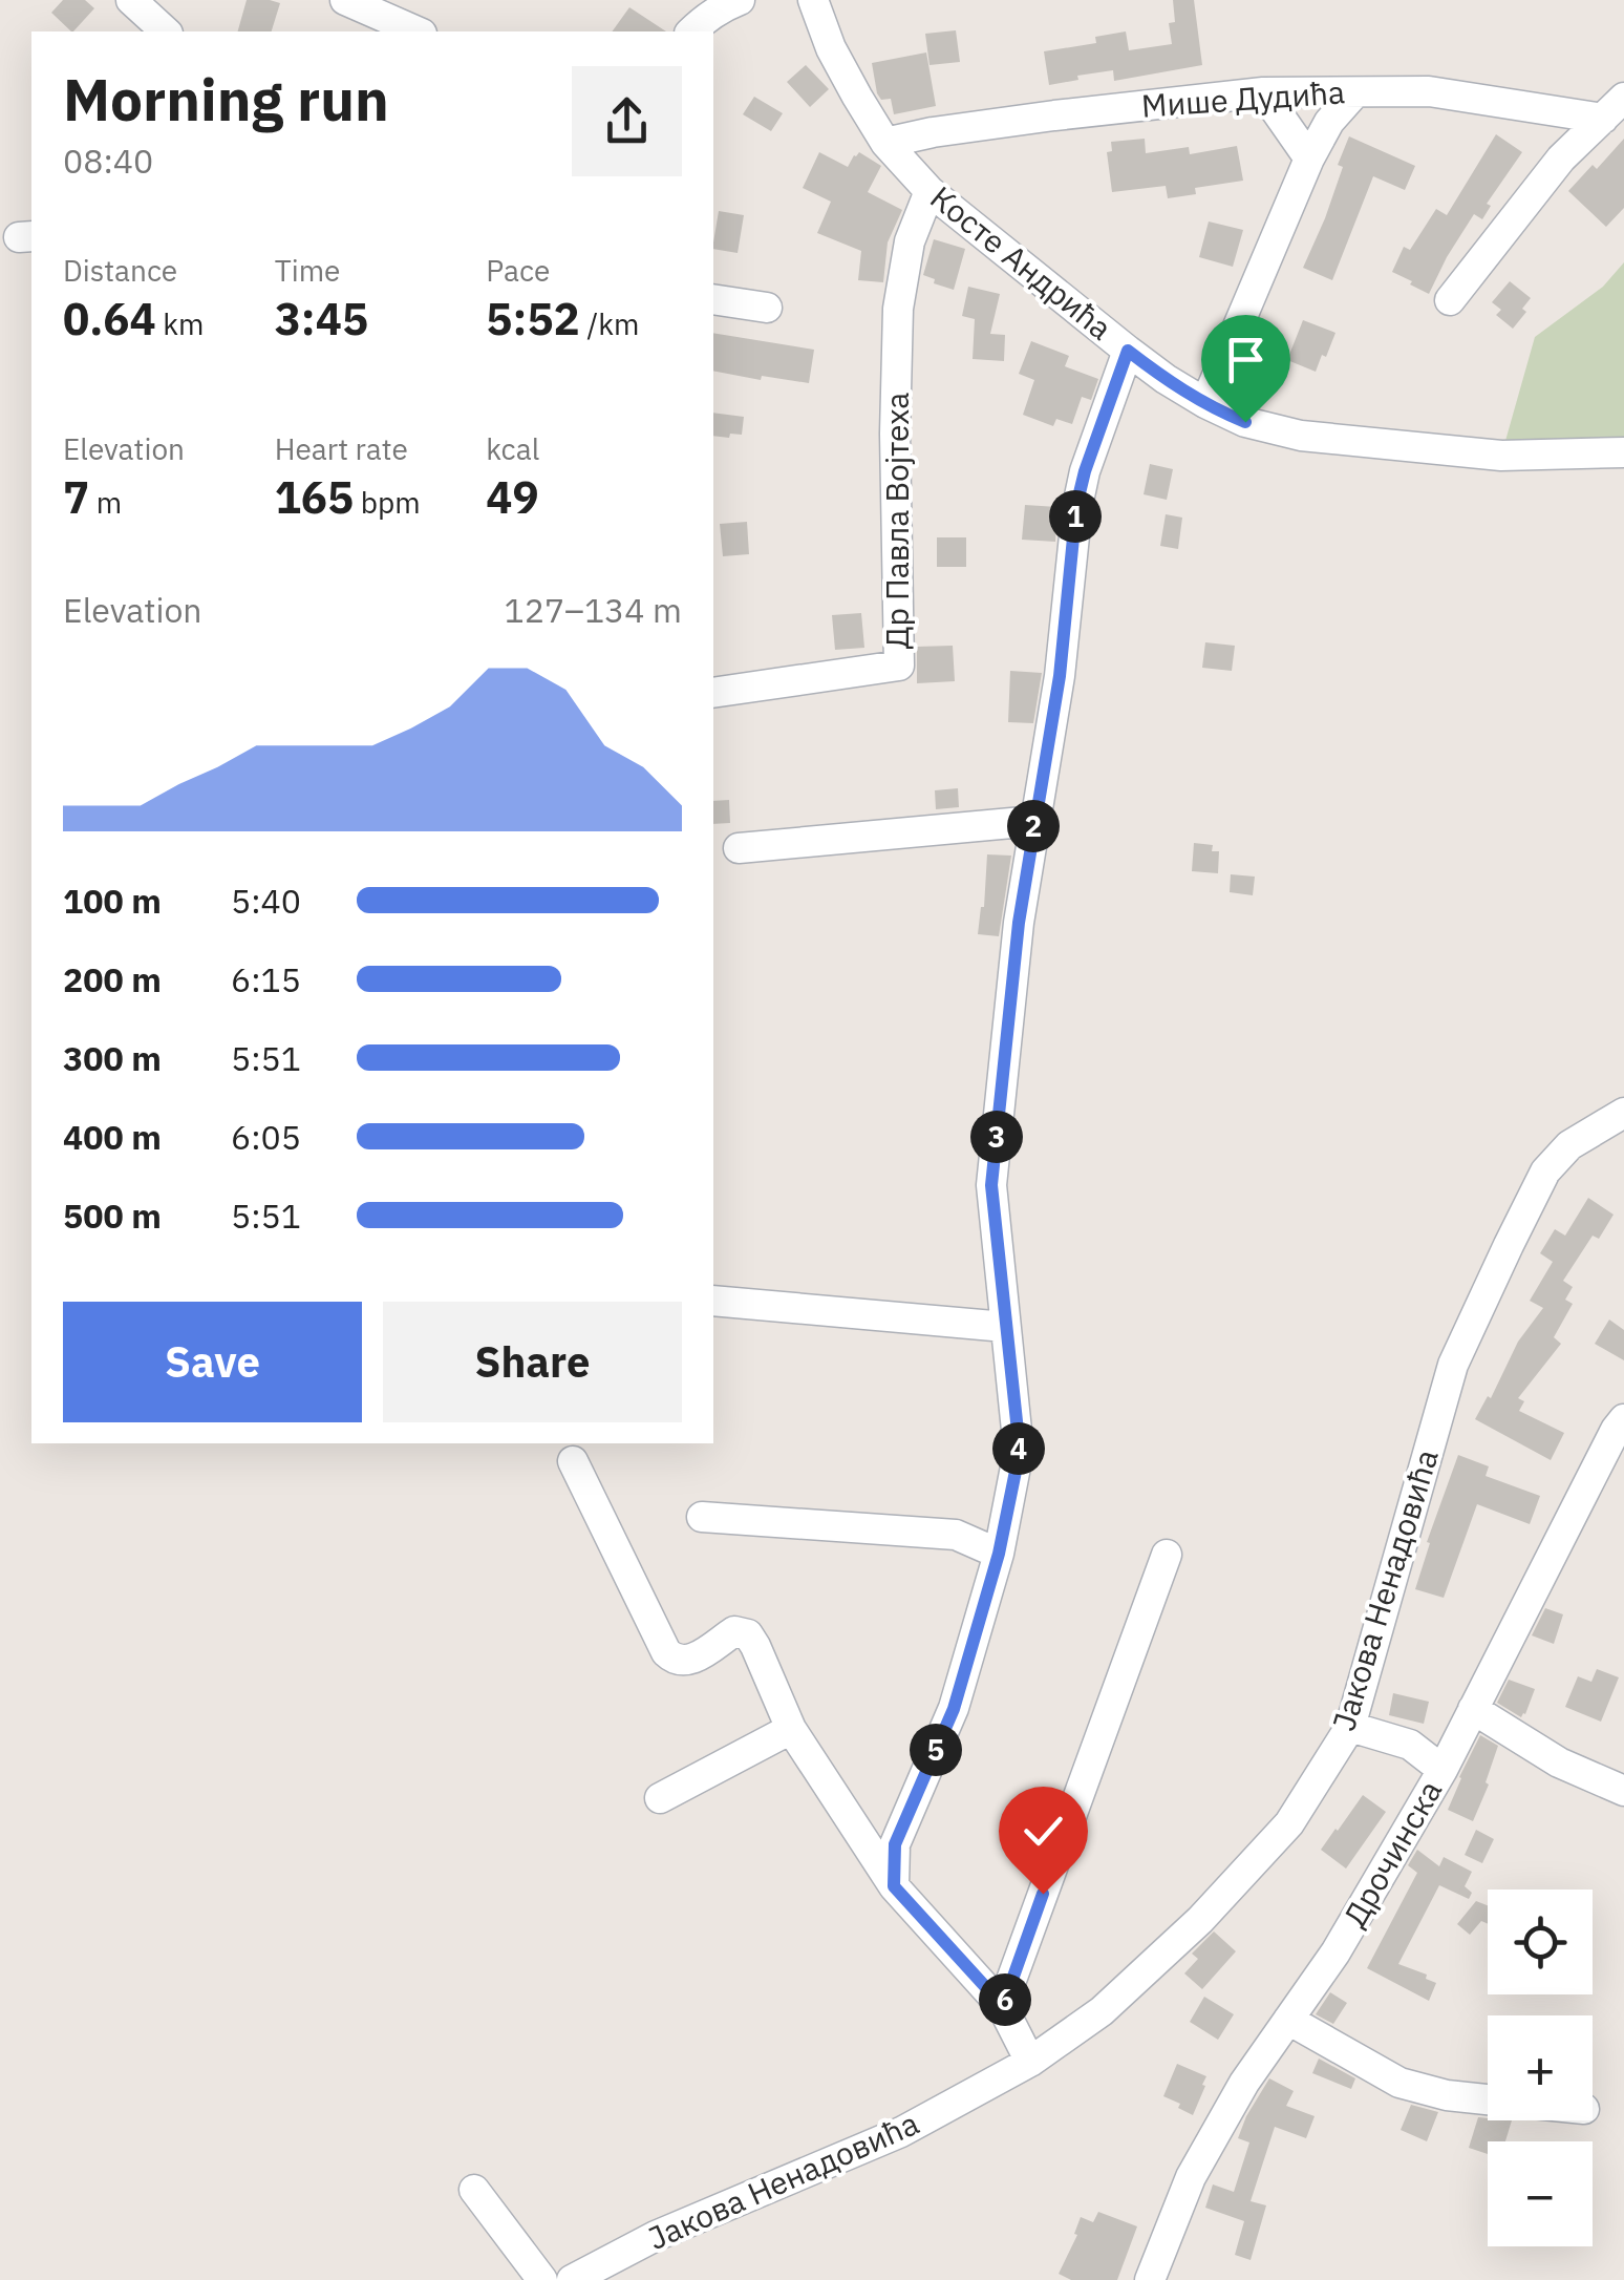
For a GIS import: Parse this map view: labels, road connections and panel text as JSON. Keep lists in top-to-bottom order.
{
  "streets": {
    "street": [
      "Мише Дудића",
      "Косте Андрића",
      "Др Павла Војтеха",
      "Јакова Ненадовића",
      "Дрочинска"
    ]
  },
  "crossings": [
    ["Мише Дудића", "Косте Андрића"],
    ["Косте Андрића", "Др Павла Војтеха"]
  ],
  "page": {
    "heading": ["Morning run", "08:40"],
    "stats": [
      ["Distance", "0.64 km"],
      ["Time", "3:45"],
      ["Pace", "5:52 /km"],
      ["Elevation", "7 m"],
      ["Heart rate", "165 bpm"],
      ["kcal", "49"]
    ],
    "pins": [
      "1",
      "2",
      "3",
      "4",
      "5",
      "6"
    ],
    "chart": ["Elevation", "127–134 m"],
    "list": [
      {
        "name": "100 m",
        "note": "5:40"
      },
      {
        "name": "200 m",
        "note": "6:15"
      },
      {
        "name": "300 m",
        "note": "5:51"
      },
      {
        "name": "400 m",
        "note": "6:05"
      },
      {
        "name": "500 m",
        "note": "5:51"
      }
    ],
    "buttons": ["Save", "Share"],
    "map_buttons": ["+", "−"]
  }
}
